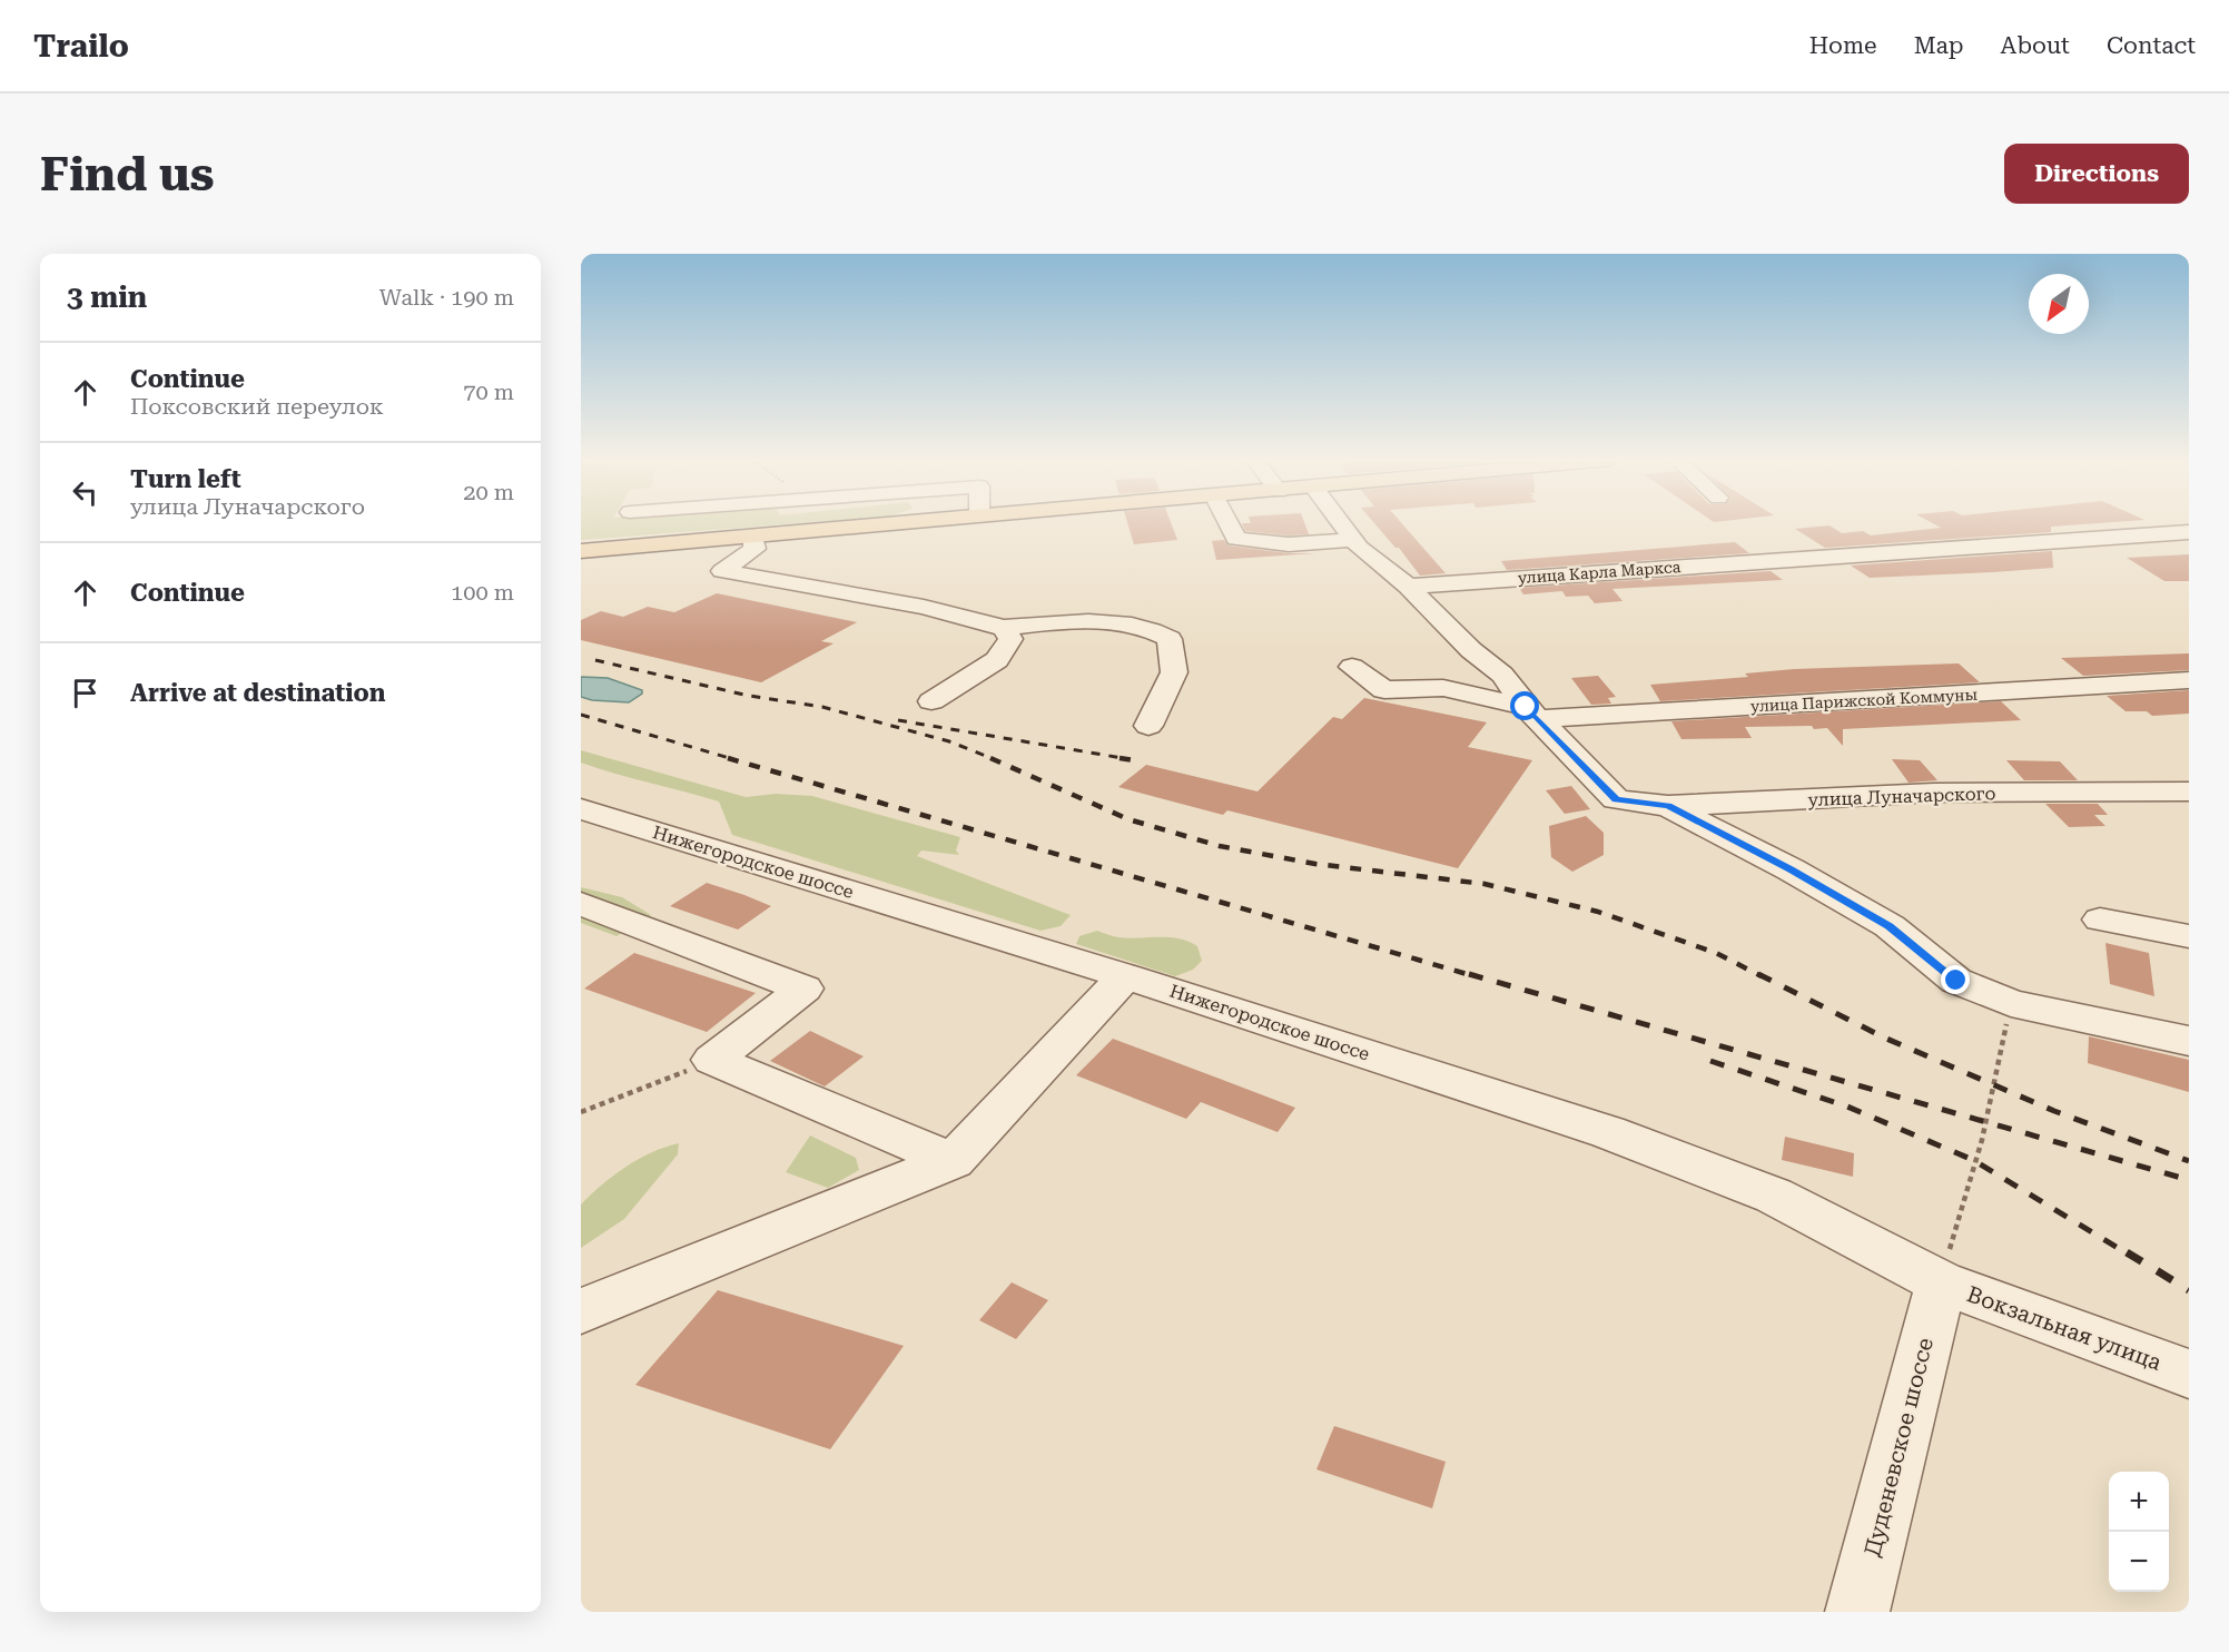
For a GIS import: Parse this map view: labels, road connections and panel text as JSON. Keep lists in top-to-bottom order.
{
  "streets": {
    "street": [
      "улица Карла Маркса",
      "улица Парижской Коммуны",
      "улица Луначарского",
      "Нижегородское шоссе",
      "Вокзальная улица",
      "Дуденевское шоссе"
    ]
  },
  "crossings": [
    ["улица Парижской Коммуны", "улица Луначарского"],
    ["Нижегородское шоссе", "Вокзальная улица"],
    ["Нижегородское шоссе", "Дуденевское шоссе"],
    ["Вокзальная улица", "Дуденевское шоссе"]
  ],
  "north": "bottom left",
  "page": {
    "header": "Trailo",
    "nav": [
      "Home",
      "Map",
      "About",
      "Contact"
    ],
    "buttons": "Directions",
    "title": "Find us",
    "heading": ["3 min", "Walk · 190 m"],
    "list": [
      ["Continue", "Поксовский переулок", "70 m"],
      ["Turn left", "улица Луначарского", "20 m"],
      ["Continue", "100 m"],
      "Arrive at destination"
    ],
    "map_buttons": ["+", "−"]
  }
}
